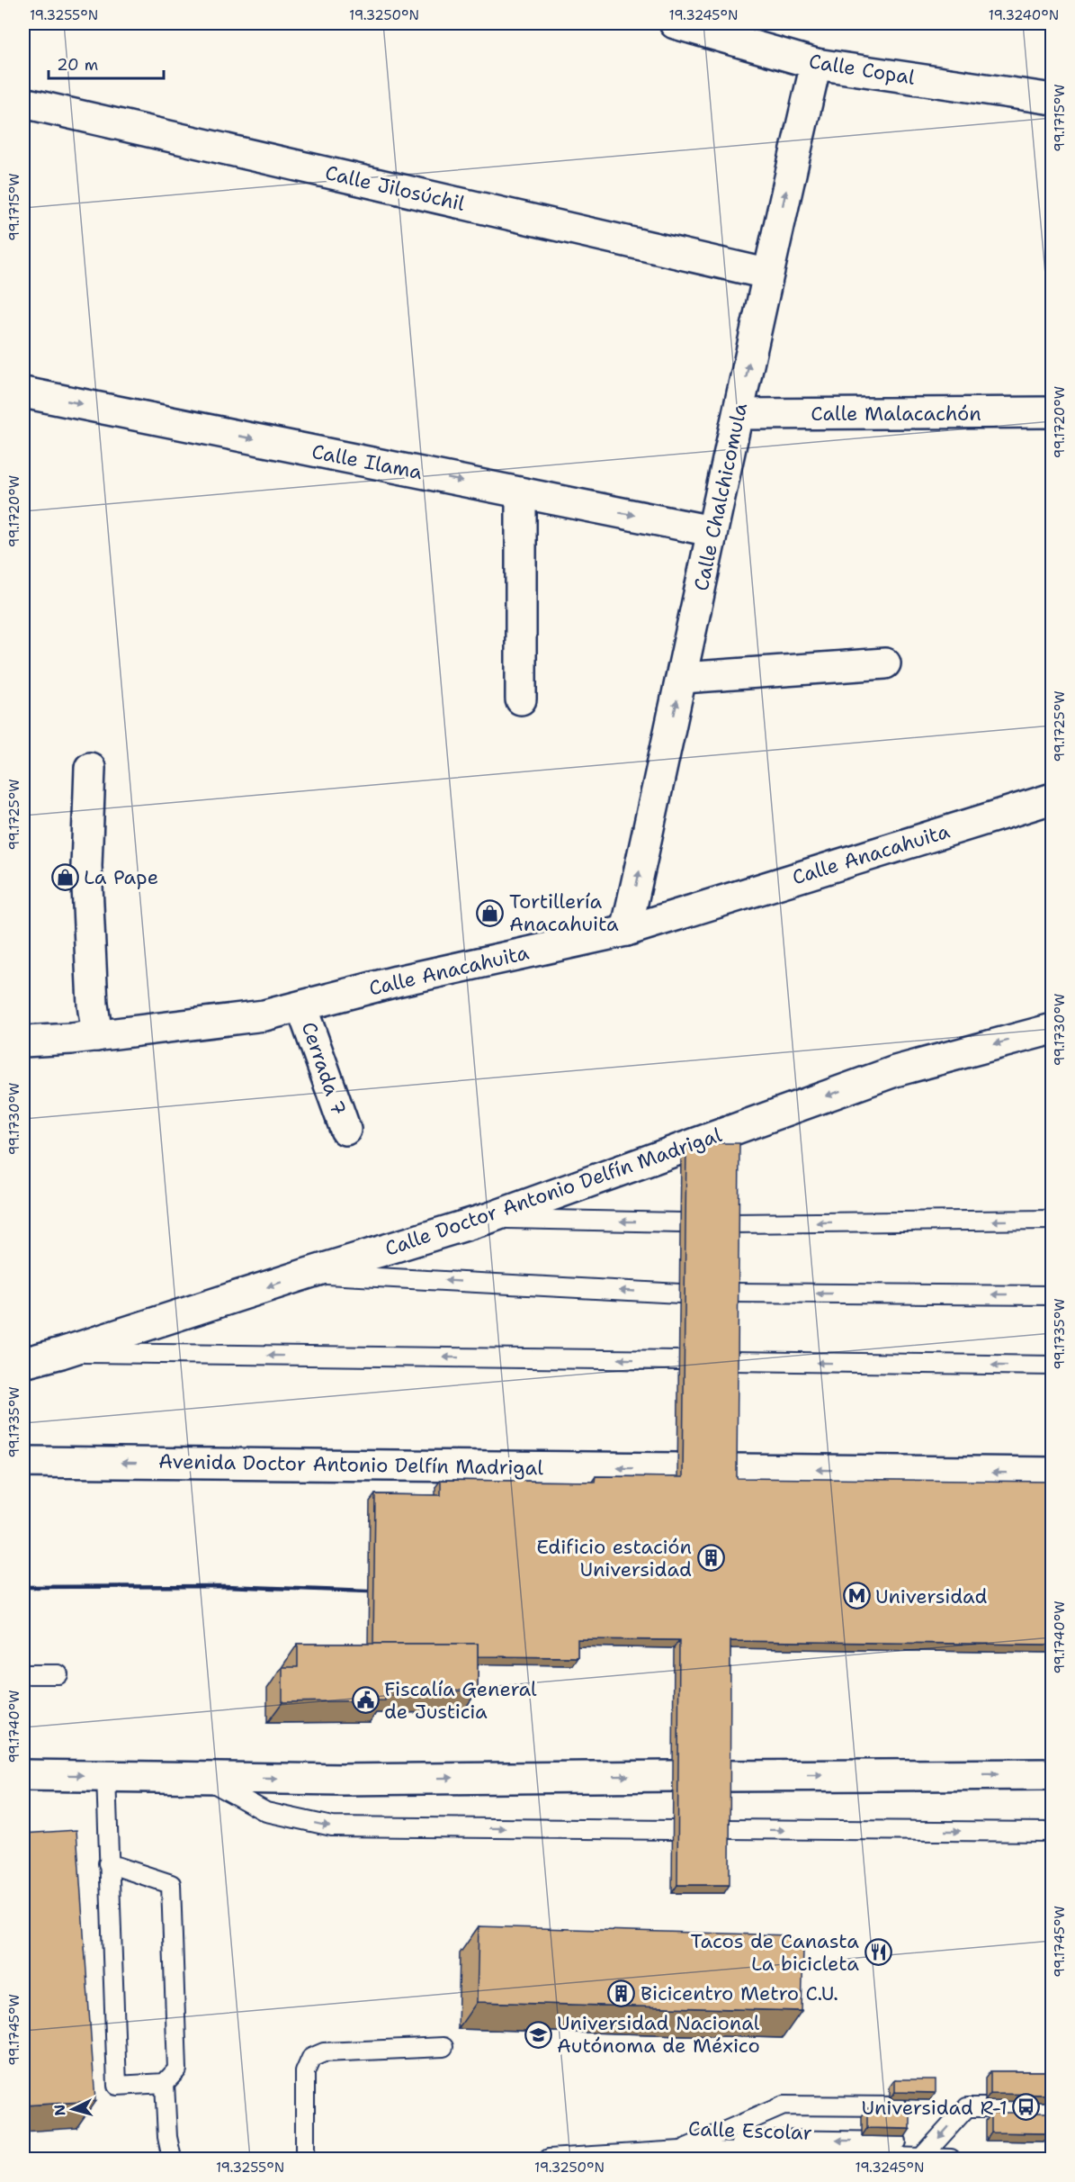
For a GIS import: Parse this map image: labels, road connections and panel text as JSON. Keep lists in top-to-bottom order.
{
  "streets": {
    "street": [
      "Calle Copal",
      "Calle Jilosúchil",
      "Calle Malacachón",
      "Calle Ilama",
      "Calle Chalchicomula",
      "Calle Anacahuita",
      "Cerrada 7",
      "Calle Doctor Antonio Delfín Madrigal",
      "Avenida Doctor Antonio Delfín Madrigal"
    ],
    "lane": ["Calle Escolar"]
  },
  "crossings": [
    ["Calle Copal", "Calle Chalchicomula"],
    ["Calle Jilosúchil", "Calle Chalchicomula"],
    ["Calle Malacachón", "Calle Chalchicomula"],
    ["Calle Ilama", "Calle Chalchicomula"],
    ["Calle Chalchicomula", "Calle Anacahuita"],
    ["Calle Anacahuita", "Cerrada 7"]
  ],
  "one_way": [
    "Calle Ilama",
    "Calle Chalchicomula",
    "Calle Doctor Antonio Delfín Madrigal",
    "Avenida Doctor Antonio Delfín Madrigal"
  ],
  "places": {
    "shop": ["La Pape", "Tortillería Anacahuita"],
    "building": ["Edificio estación Universidad", "Bicicentro Metro C.U."],
    "metro station": ["Universidad"],
    "public building": ["Fiscalía General de Justicia"],
    "restaurant": ["Tacos de Canasta La bicicleta"],
    "school or university": ["Universidad Nacional Autónoma de México"],
    "bus stop": ["Universidad R-1"]
  },
  "scale_bar": "20 m",
  "north": "left",
  "coordinates": [
    "19.3255°N",
    "19.3250°N",
    "19.3245°N",
    "19.3240°N",
    "99.1715°W",
    "99.1720°W",
    "99.1725°W",
    "99.1730°W",
    "99.1735°W",
    "99.1740°W",
    "99.1745°W"
  ]
}
